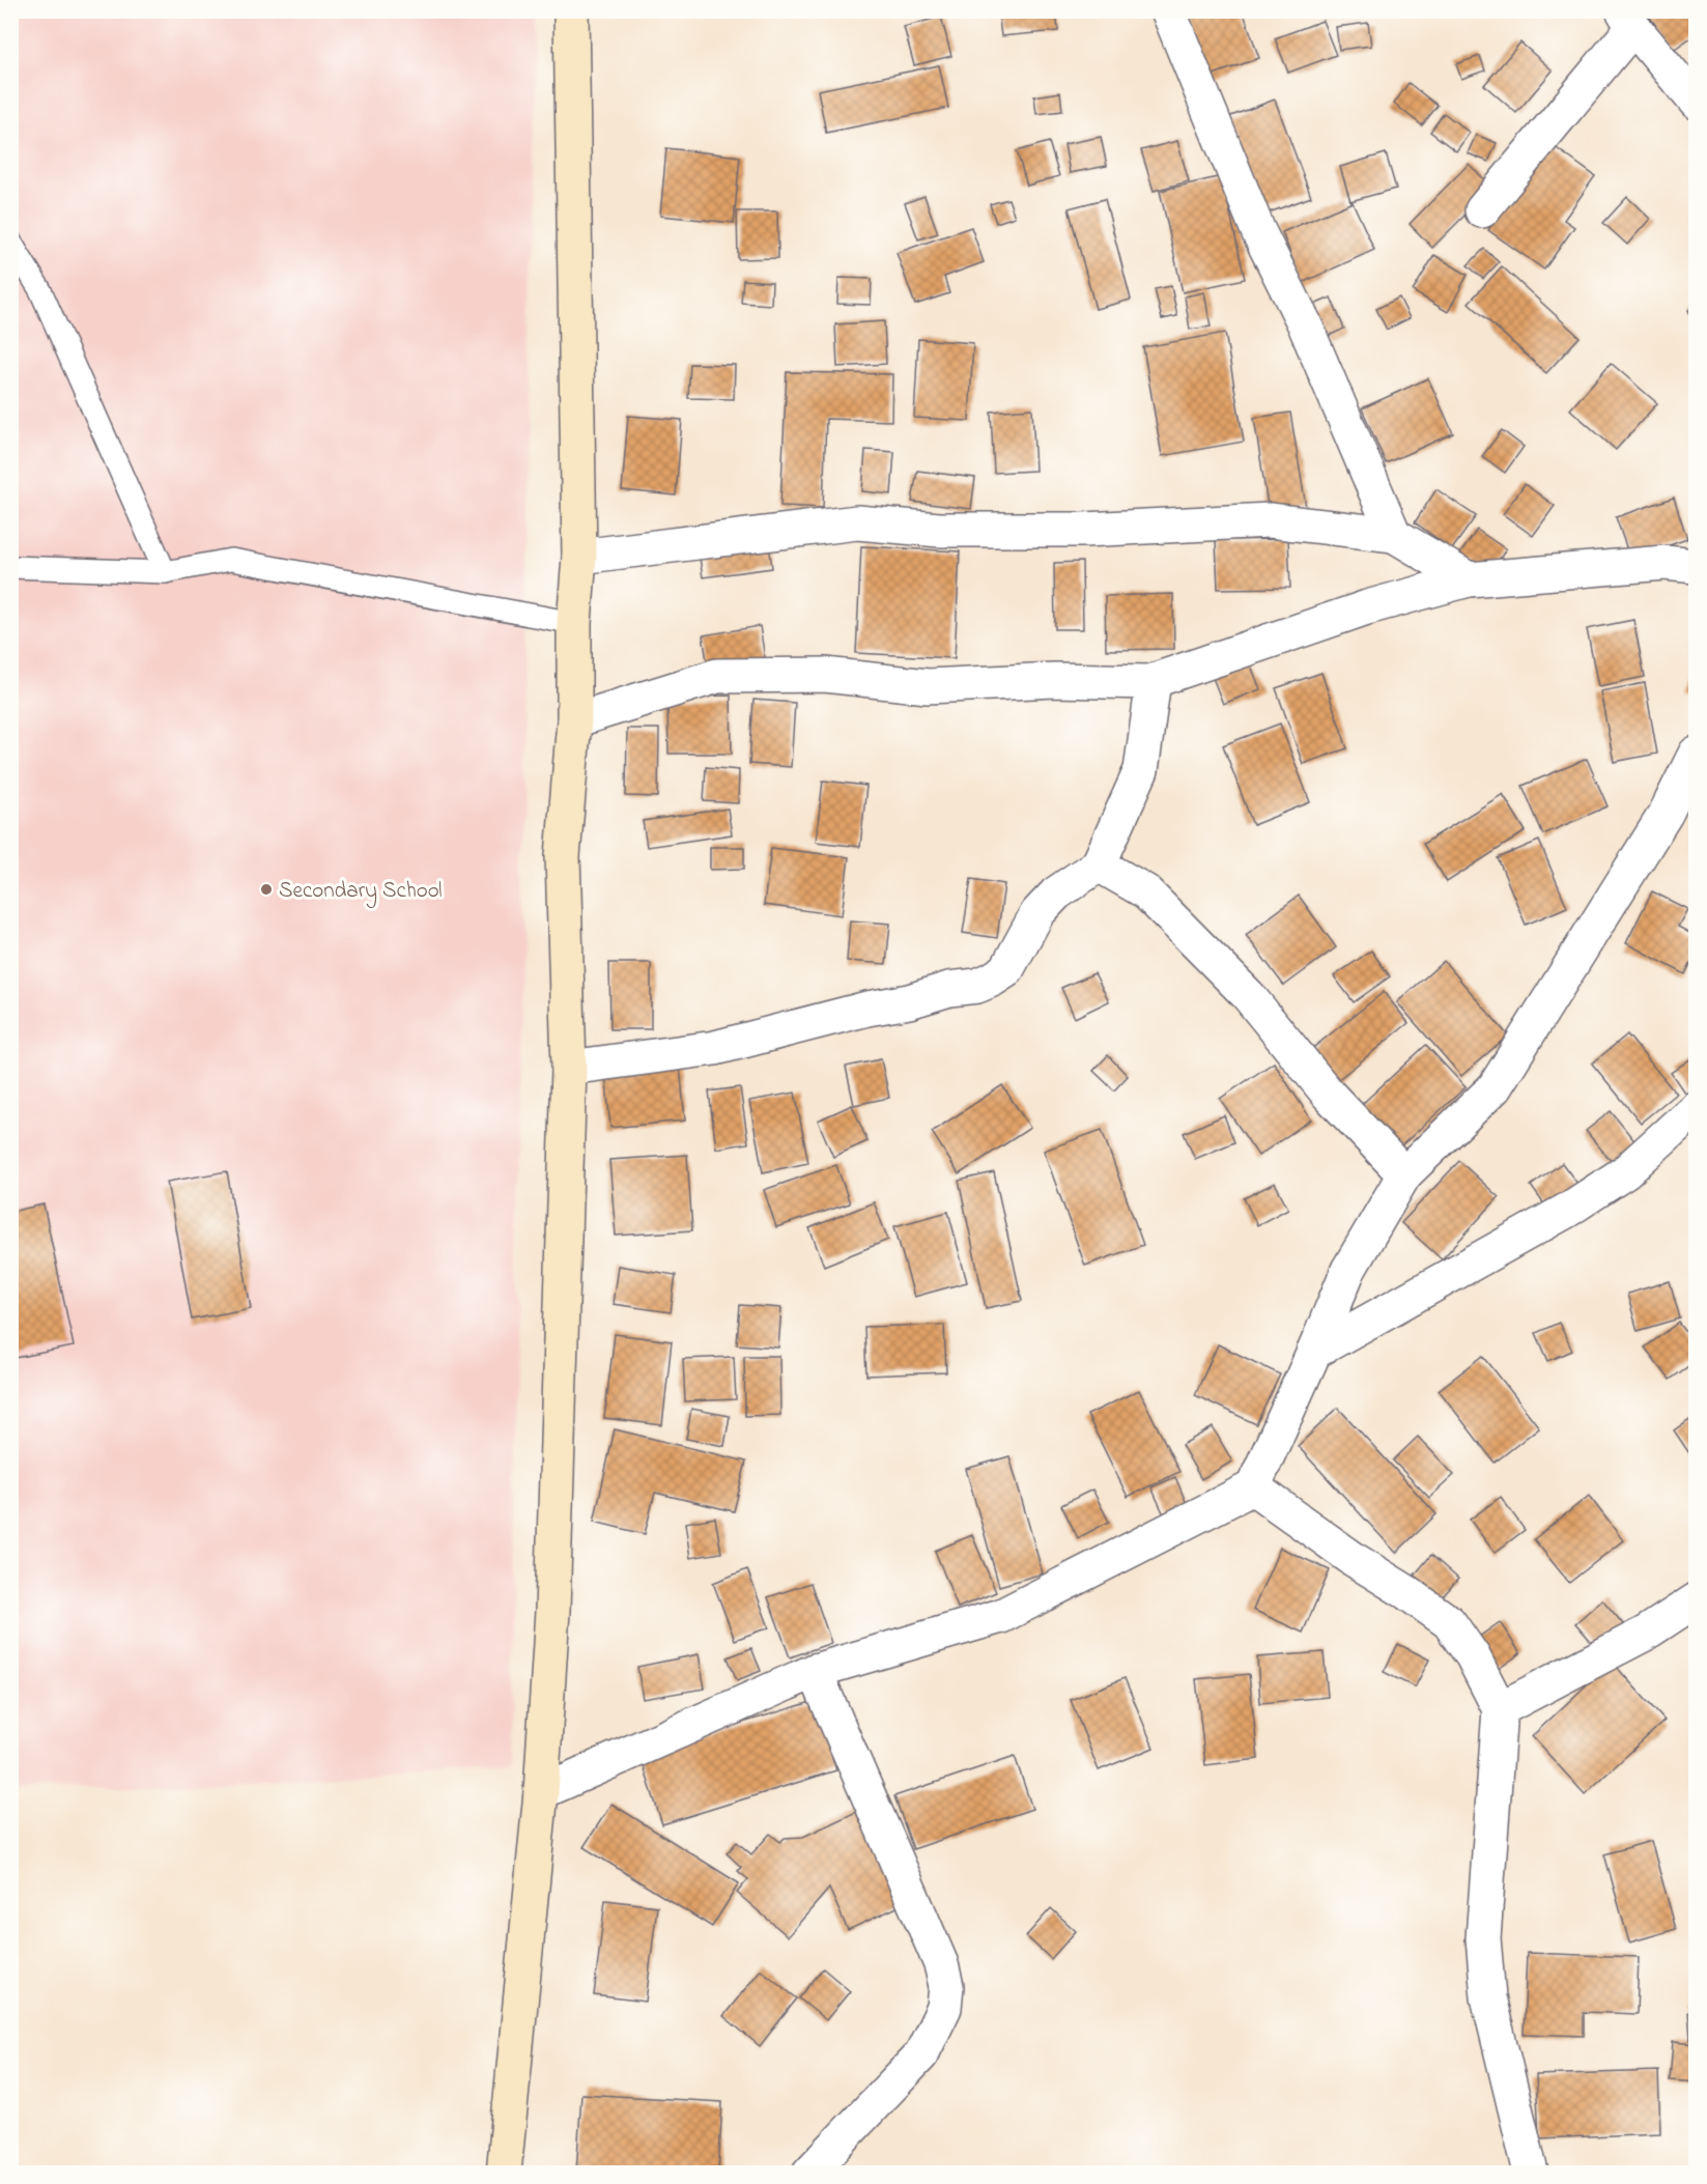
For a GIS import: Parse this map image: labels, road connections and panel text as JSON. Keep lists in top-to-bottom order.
{
  "places": ["Secondary School"]
}
